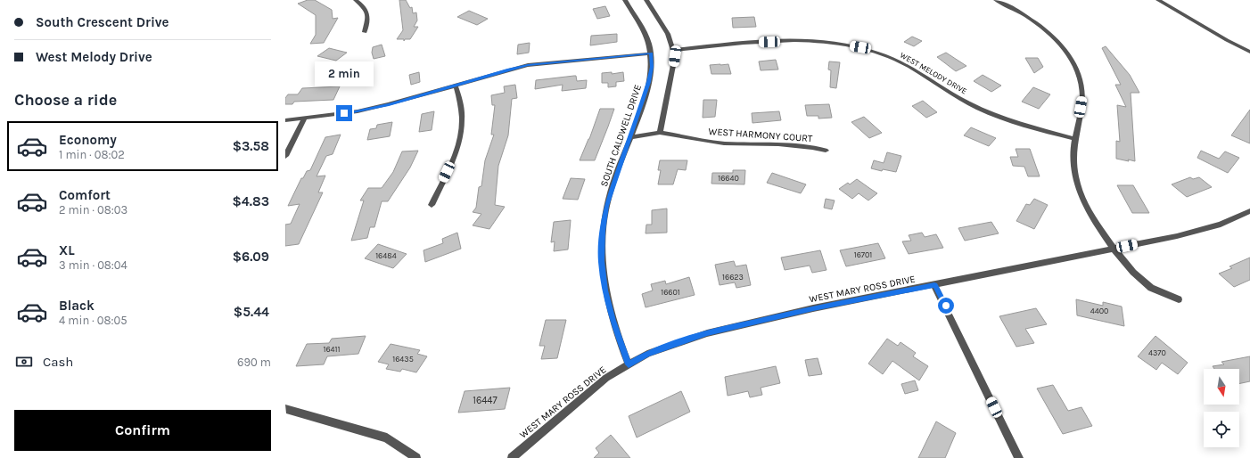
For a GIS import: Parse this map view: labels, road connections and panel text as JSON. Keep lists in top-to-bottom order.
{
  "streets": {
    "street": [
      "WEST MELODY DRIVE",
      "WEST HARMONY COURT",
      "SOUTH CALDWELL DRIVE",
      "WEST MARY ROSS DRIVE"
    ]
  },
  "crossings": [
    ["WEST HARMONY COURT", "SOUTH CALDWELL DRIVE"],
    ["SOUTH CALDWELL DRIVE", "WEST MARY ROSS DRIVE"]
  ],
  "house_numbers": [
    "16640",
    "16701",
    "16484",
    "16623",
    "16601",
    "4400",
    "16411",
    "4370",
    "16435",
    "16447"
  ],
  "north": "bottom",
  "page": {
    "banner": ["South Crescent Drive", "West Melody Drive"],
    "bubble": "2 min",
    "heading": "Choose a ride",
    "list": [
      {
        "name": "Economy",
        "note": "1 min · 08:02",
        "value": "$3.58"
      },
      {
        "name": "Comfort",
        "note": "2 min · 08:03",
        "value": "$4.83"
      },
      {
        "name": "XL",
        "note": "3 min · 08:04",
        "value": "$6.09"
      },
      {
        "name": "Black",
        "note": "4 min · 08:05",
        "value": "$5.44"
      }
    ],
    "pay": ["Cash", "690 m"],
    "buttons": "Confirm"
  }
}
